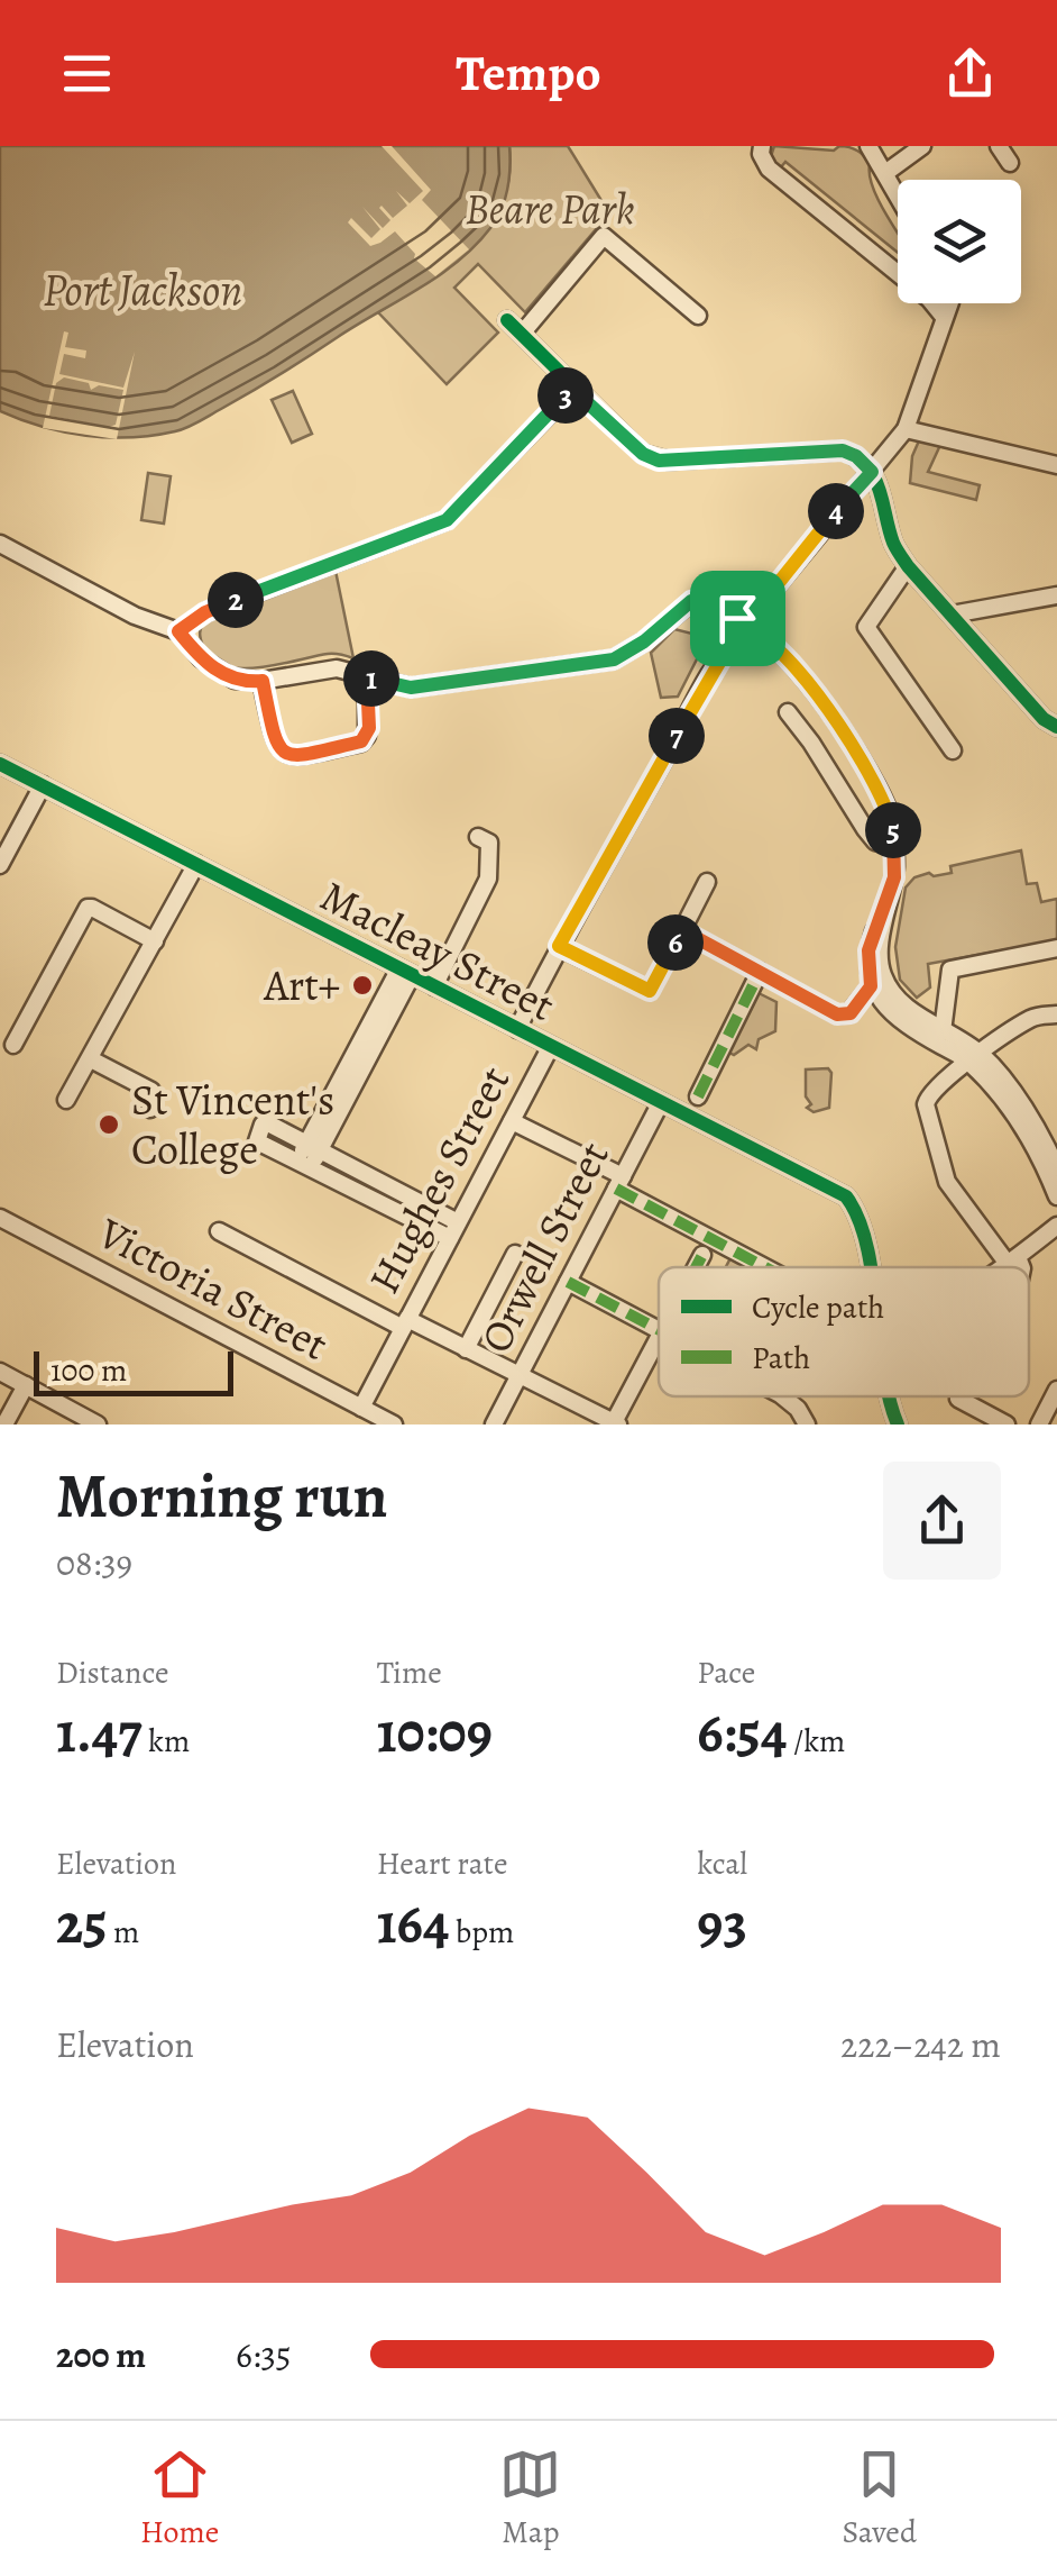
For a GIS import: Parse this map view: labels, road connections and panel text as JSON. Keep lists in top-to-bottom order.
{
  "streets": {
    "street": [
      "Macleay Street",
      "Hughes Street",
      "Orwell Street",
      "Victoria Street"
    ]
  },
  "crossings": [
    ["Macleay Street", "Hughes Street"],
    ["Macleay Street", "Orwell Street"],
    ["Hughes Street", "Victoria Street"]
  ],
  "water": ["Port Jackson"],
  "parks": ["Beare Park"],
  "places": ["Art+", "St Vincent's College"],
  "legend": ["Cycle path", "Path"],
  "scale_bar": "100 m",
  "page": {
    "header": "Tempo",
    "pins": [
      "3",
      "4",
      "2",
      "1",
      "7",
      "5",
      "6"
    ],
    "scale": "100 m",
    "heading": ["Morning run", "08:39"],
    "stats": [
      ["Distance", "1.47 km"],
      ["Time", "10:09"],
      ["Pace", "6:54 /km"],
      ["Elevation", "25 m"],
      ["Heart rate", "164 bpm"],
      ["kcal", "93"]
    ],
    "chart": ["Elevation", "222–242 m"],
    "list": [
      {
        "name": "200 m",
        "note": "6:35"
      }
    ],
    "tabs": ["Home", "Map", "Saved"]
  }
}
